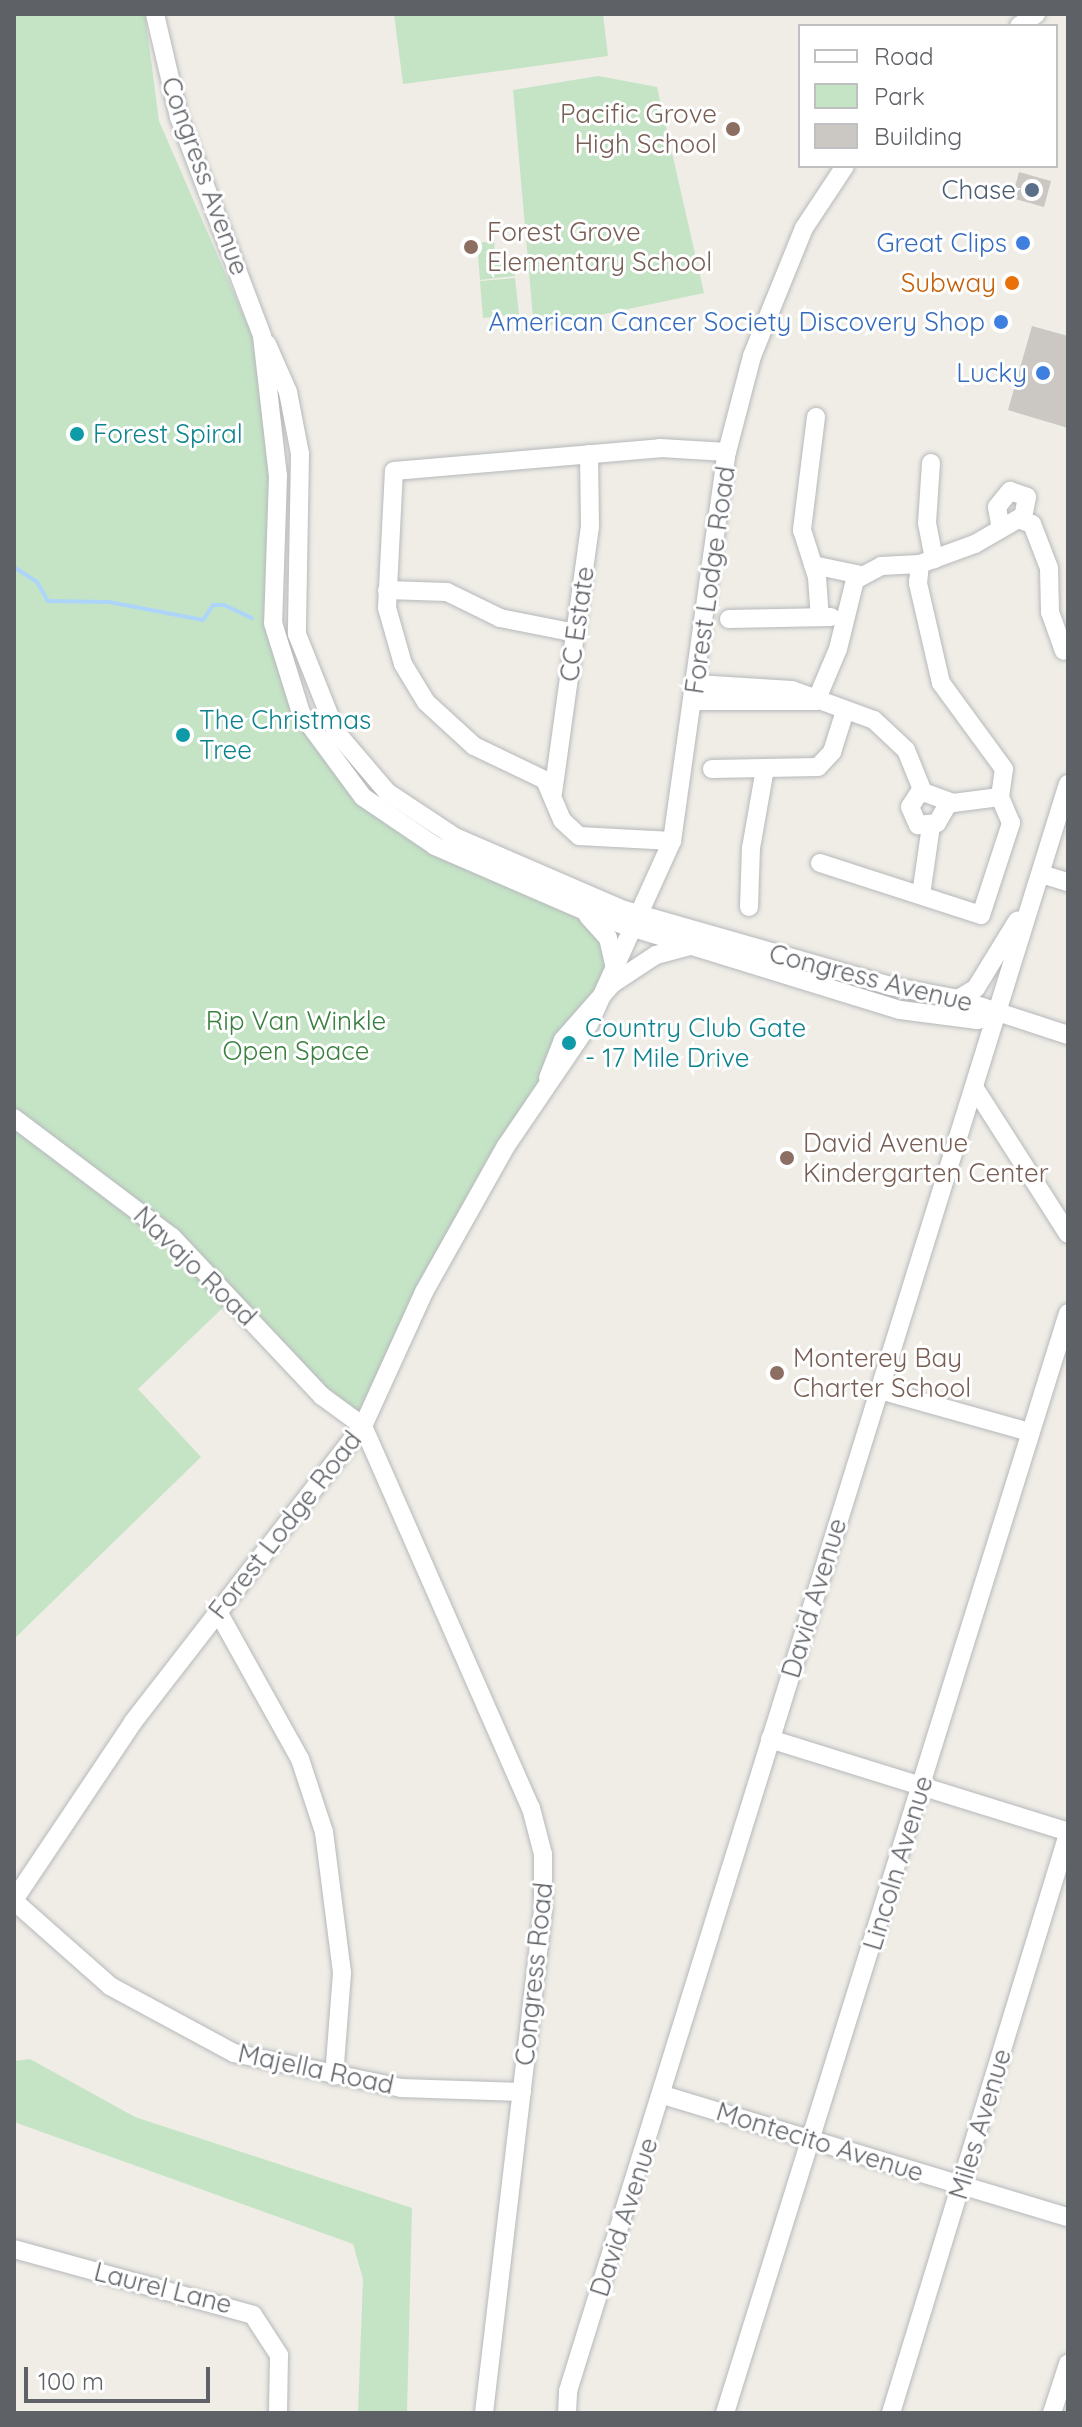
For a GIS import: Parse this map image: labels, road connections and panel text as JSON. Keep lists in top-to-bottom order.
{
  "streets": {
    "street": [
      "Congress Avenue",
      "Forest Lodge Road",
      "CC Estate",
      "Navajo Road",
      "David Avenue",
      "Lincoln Avenue",
      "Congress Road",
      "Majella Road",
      "Miles Avenue",
      "Montecito Avenue",
      "Laurel Lane"
    ]
  },
  "crossings": [
    ["Congress Avenue", "Forest Lodge Road"],
    ["Congress Avenue", "David Avenue"],
    ["Forest Lodge Road", "Navajo Road"],
    ["Forest Lodge Road", "Congress Road"],
    ["Forest Lodge Road", "Majella Road"],
    ["Navajo Road", "Congress Road"],
    ["David Avenue", "Montecito Avenue"],
    ["Lincoln Avenue", "Montecito Avenue"],
    ["Congress Road", "Majella Road"],
    ["Miles Avenue", "Montecito Avenue"]
  ],
  "parks": ["Rip Van Winkle Open Space"],
  "places": [
    "Pacific Grove High School",
    "Chase",
    "Great Clips",
    "Forest Grove Elementary School",
    "Subway",
    "American Cancer Society Discovery Shop",
    "Lucky",
    "Forest Spiral",
    "The Christmas Tree",
    "Country Club Gate - 17 Mile Drive",
    "David Avenue Kindergarten Center",
    "Monterey Bay Charter School"
  ],
  "legend": ["Road", "Park", "Building"],
  "scale_bar": "100 m"
}
